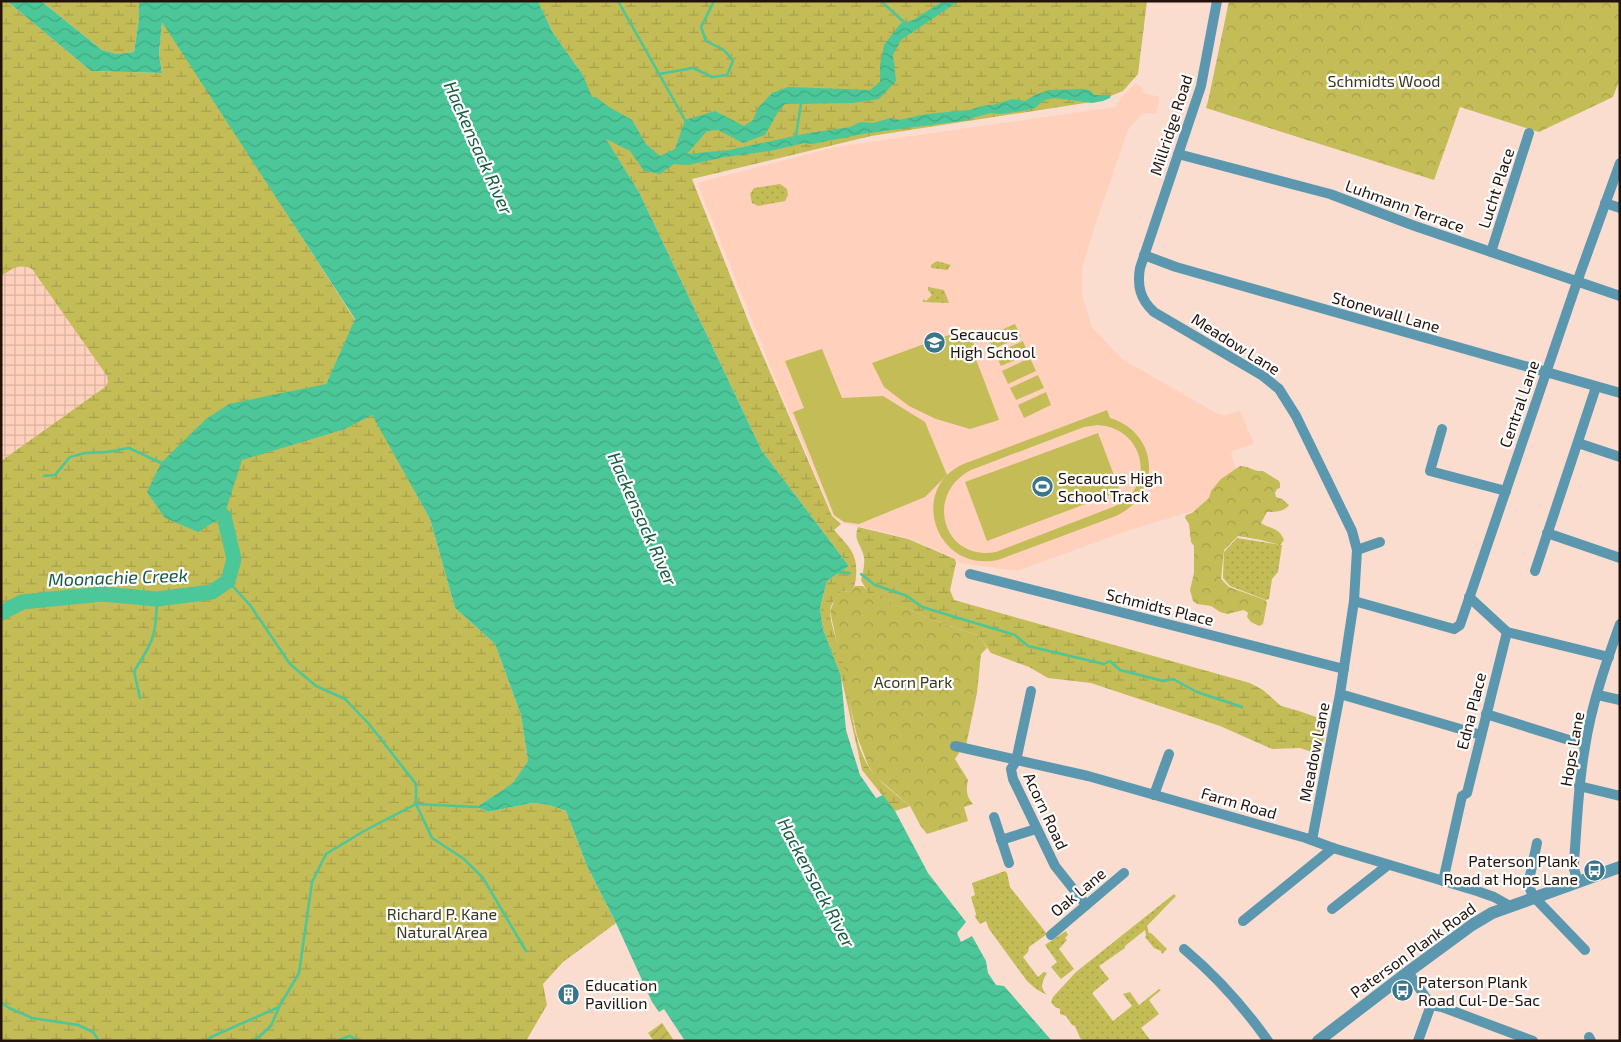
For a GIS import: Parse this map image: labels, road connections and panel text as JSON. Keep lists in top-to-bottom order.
{
  "streets": {
    "street": [
      "Millridge Road",
      "Lucht Place",
      "Luhmann Terrace",
      "Stonewall Lane",
      "Meadow Lane",
      "Central Lane",
      "Schmidts Place",
      "Edna Place",
      "Hops Lane",
      "Farm Road",
      "Acorn Road",
      "Oak Lane",
      "Paterson Plank Road"
    ]
  },
  "crossings": [
    ["Millridge Road", "Luhmann Terrace"],
    ["Millridge Road", "Stonewall Lane"],
    ["Millridge Road", "Meadow Lane"],
    ["Lucht Place", "Luhmann Terrace"],
    ["Luhmann Terrace", "Central Lane"],
    ["Stonewall Lane", "Meadow Lane"],
    ["Stonewall Lane", "Central Lane"],
    ["Meadow Lane", "Central Lane"],
    ["Meadow Lane", "Schmidts Place"],
    ["Meadow Lane", "Farm Road"],
    ["Edna Place", "Farm Road"],
    ["Hops Lane", "Paterson Plank Road"],
    ["Farm Road", "Acorn Road"],
    ["Farm Road", "Paterson Plank Road"],
    ["Acorn Road", "Oak Lane"]
  ],
  "water": ["Hackensack River", "Moonachie Creek"],
  "parks": ["Schmidts Wood", "Acorn Park", "Richard P. Kane Natural Area"],
  "places": {
    "school or university": ["Secaucus High School"],
    "sports": ["Secaucus High School Track"],
    "bus stop": ["Paterson Plank Road at Hops Lane", "Paterson Plank Road Cul-De-Sac"],
    "building": ["Education Pavillion"]
  }
}
